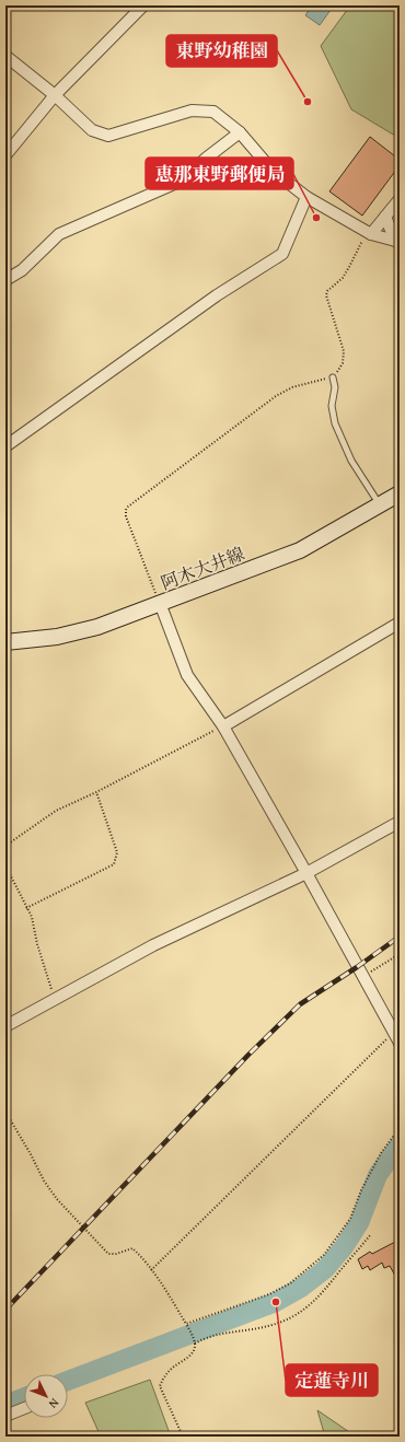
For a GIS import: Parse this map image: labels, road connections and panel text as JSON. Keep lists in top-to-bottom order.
{
  "streets": {
    "main road": ["阿木大井線"]
  },
  "places": ["東野幼稚園", "恵那東野郵便局", "定蓮寺川"],
  "north": "bottom right"
}
